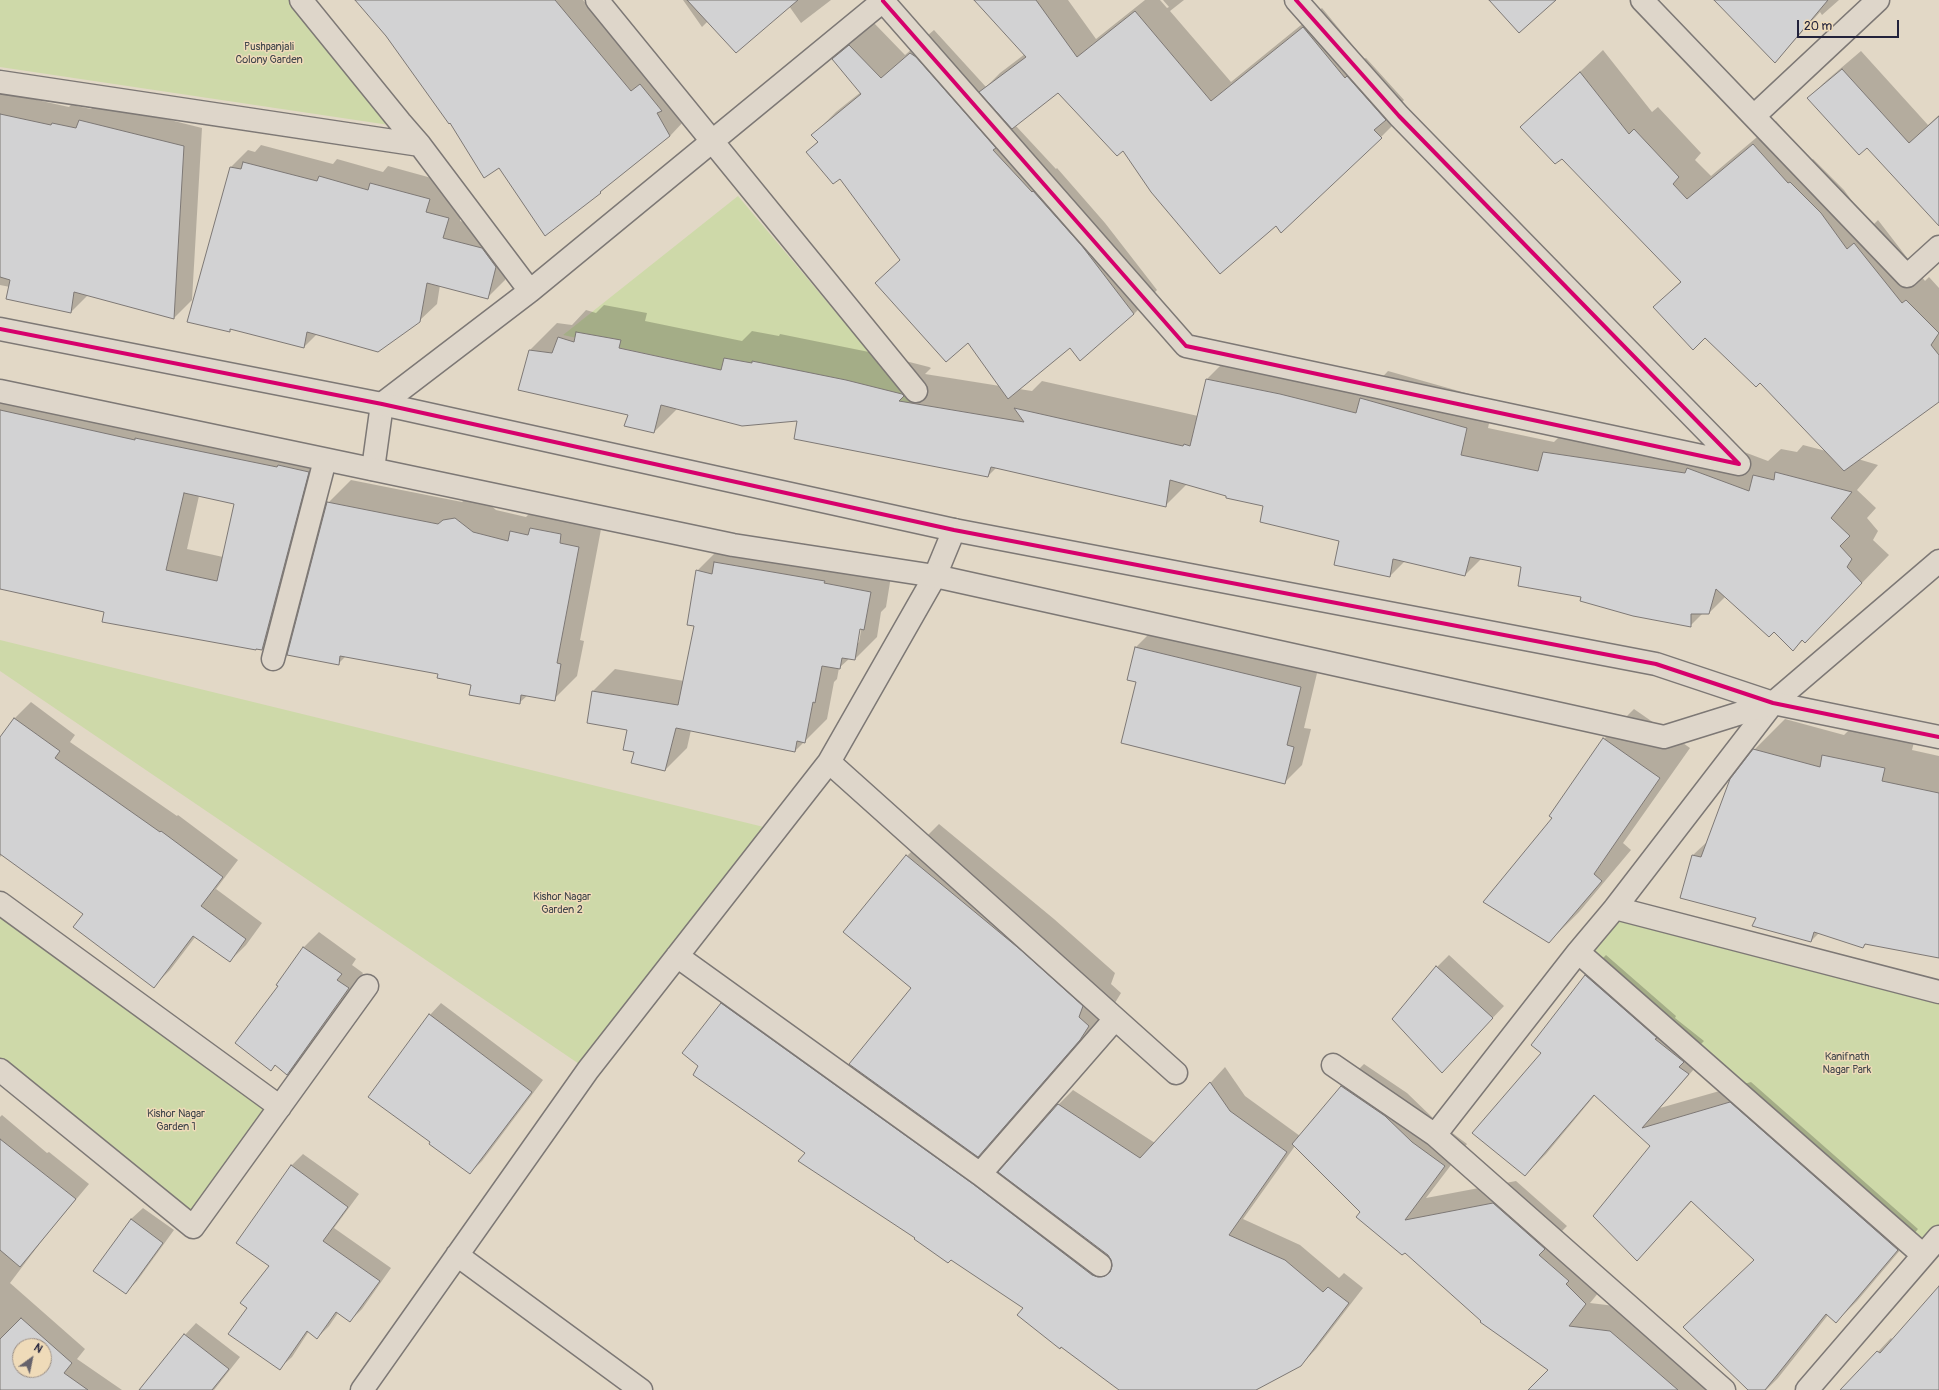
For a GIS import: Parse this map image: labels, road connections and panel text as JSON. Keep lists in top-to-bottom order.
{
  "parks": [
    "Pushpanjali Colony Garden",
    "Kishor Nagar Garden 2",
    "Kanifnath Nagar Park",
    "Kishor Nagar Garden 1"
  ],
  "scale_bar": "20 m",
  "north": "top right"
}
